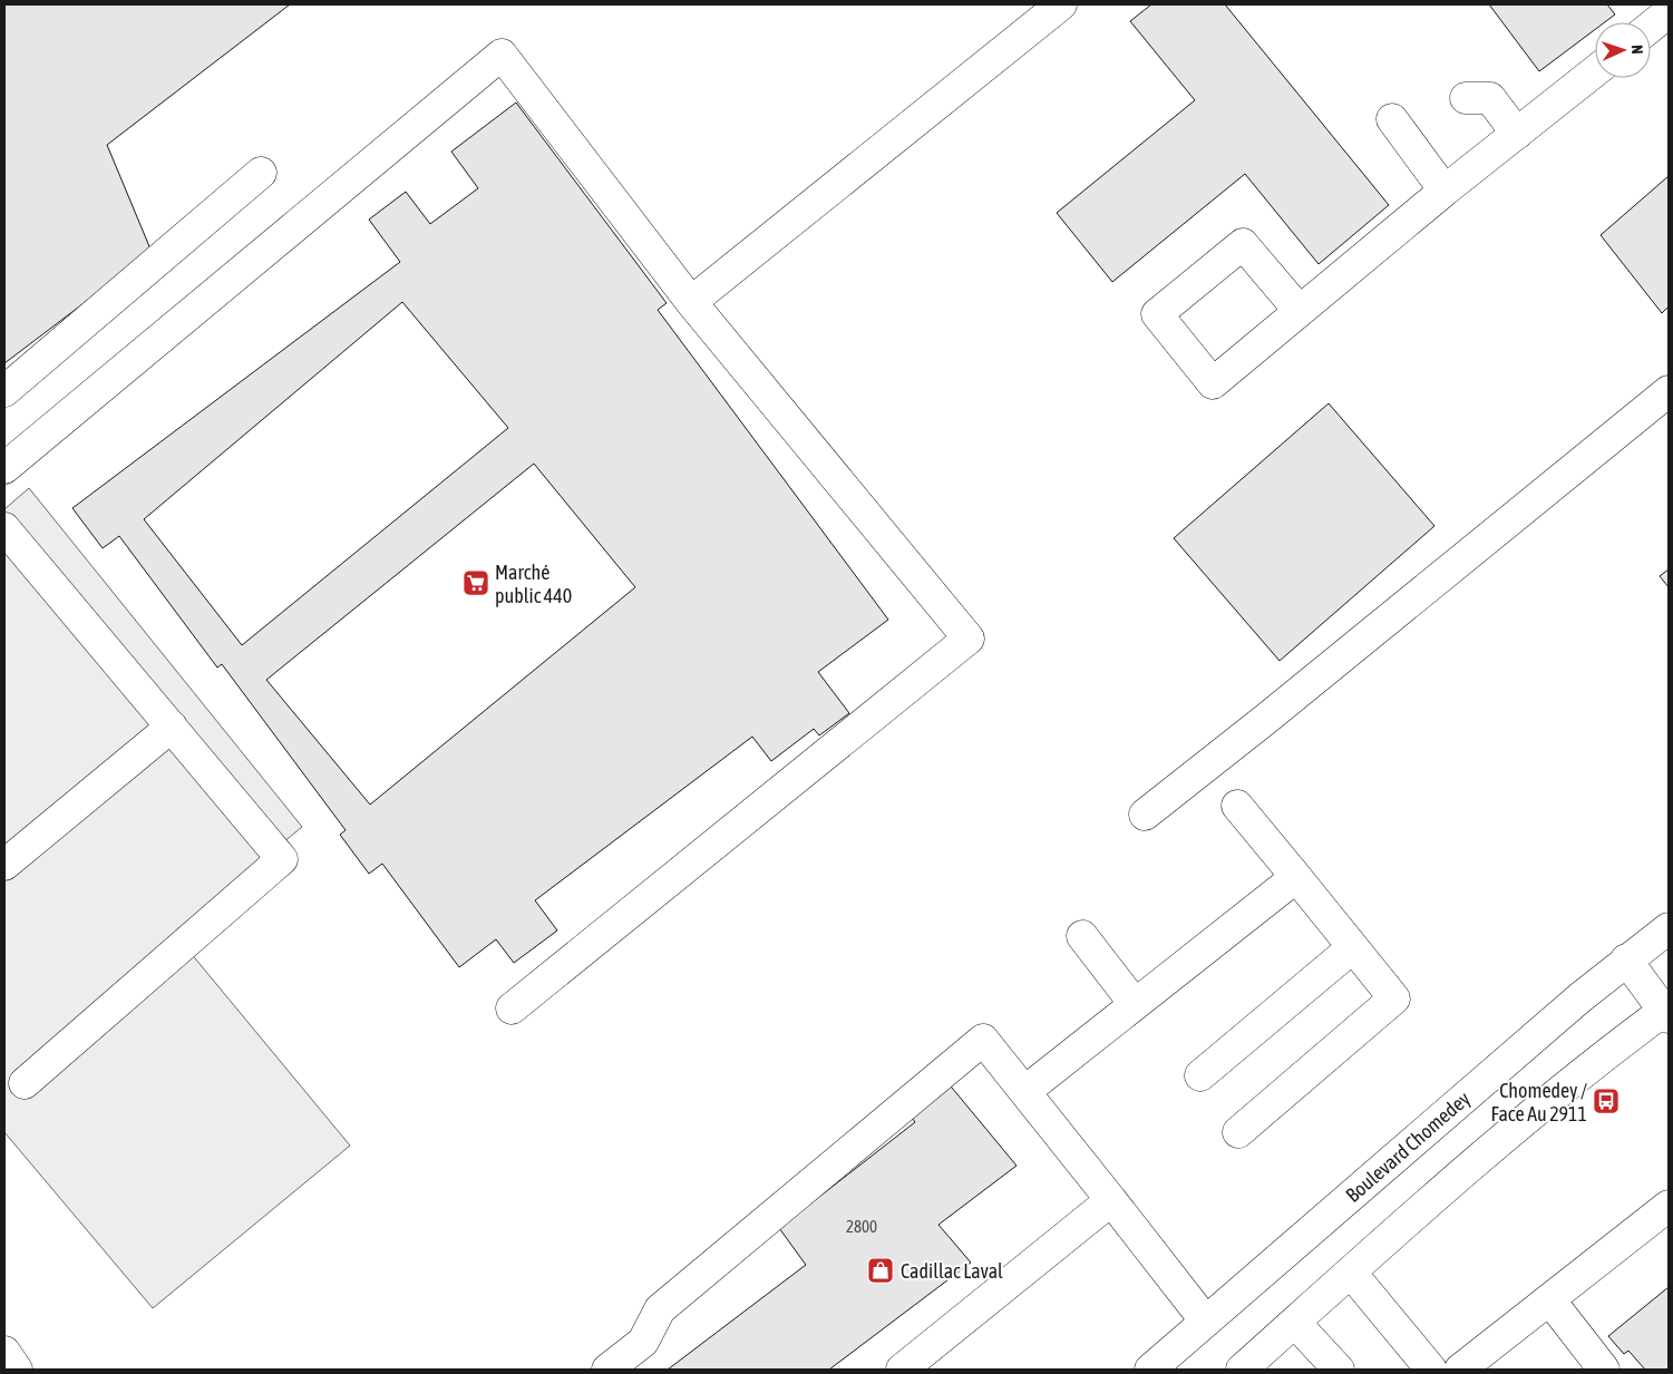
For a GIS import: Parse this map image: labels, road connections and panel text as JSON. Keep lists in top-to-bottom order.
{
  "streets": {
    "street": ["Boulevard Chomedey"]
  },
  "places": {
    "supermarket": ["Marché public 440"],
    "bus stop": ["Chomedey / Face Au 2911"],
    "shop": ["Cadillac Laval"]
  },
  "house_numbers": ["2800"],
  "north": "right"
}
